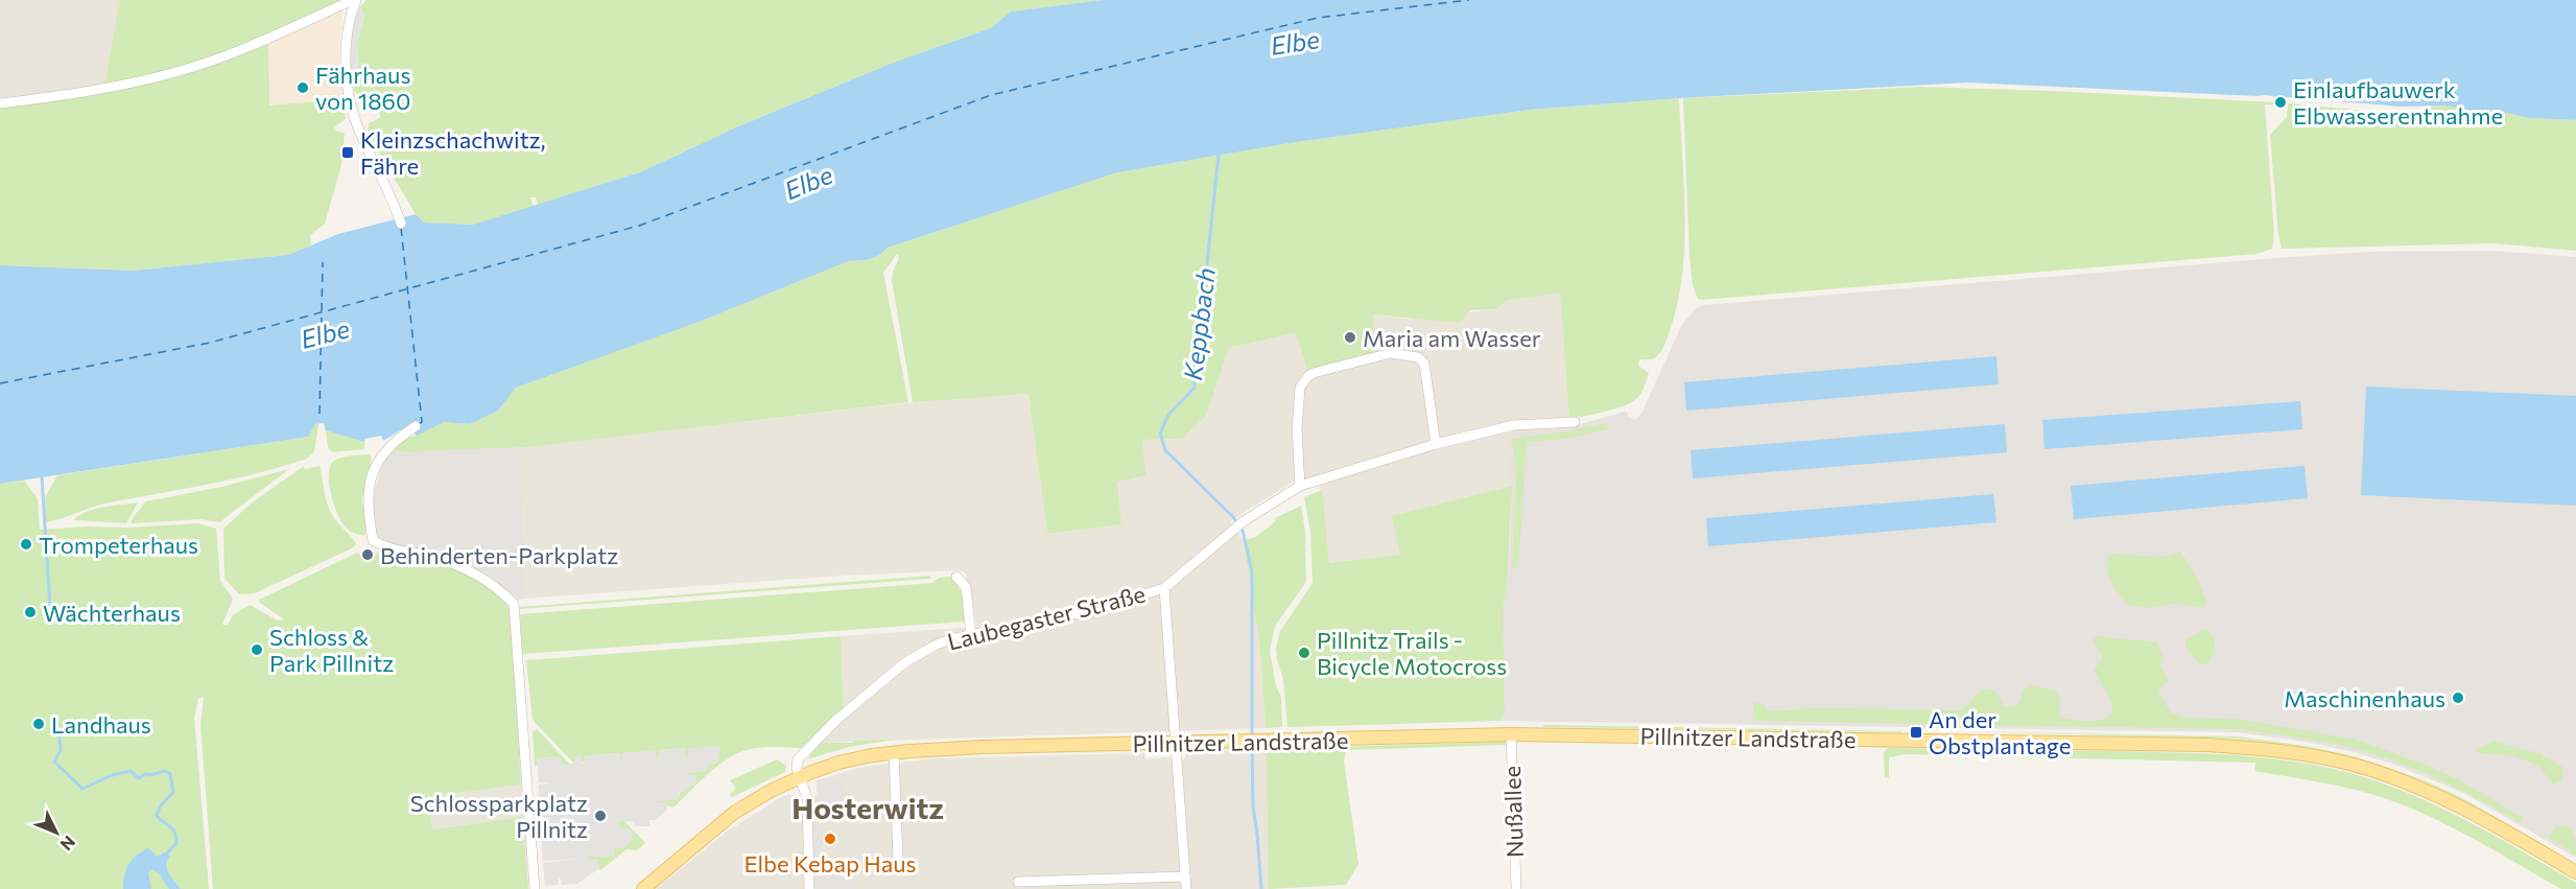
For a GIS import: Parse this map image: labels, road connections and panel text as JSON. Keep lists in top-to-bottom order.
{
  "streets": {
    "main road": ["Pillnitzer Landstraße"],
    "street": ["Laubegaster Straße", "Nußallee"]
  },
  "crossings": [
    ["Laubegaster Straße", "Pillnitzer Landstraße"],
    ["Pillnitzer Landstraße", "Nußallee"]
  ],
  "districts": ["Hosterwitz"],
  "water": ["Elbe", "Keppbach"],
  "places": {
    "other": [
      "Fährhaus von 1860",
      "Einlaufbauwerk Elbwasserentnahme",
      "Maria am Wasser",
      "Trompeterhaus",
      "Behinderten-Parkplatz",
      "Wächterhaus",
      "Schloss & Park Pillnitz",
      "Pillnitz Trails - Bicycle Motocross",
      "Maschinenhaus",
      "Landhaus",
      "Schlossparkplatz Pillnitz",
      "Elbe Kebap Haus"
    ],
    "transit": ["Kleinzschachwitz, Fähre", "An der Obstplantage"]
  },
  "north": "bottom right"
}
